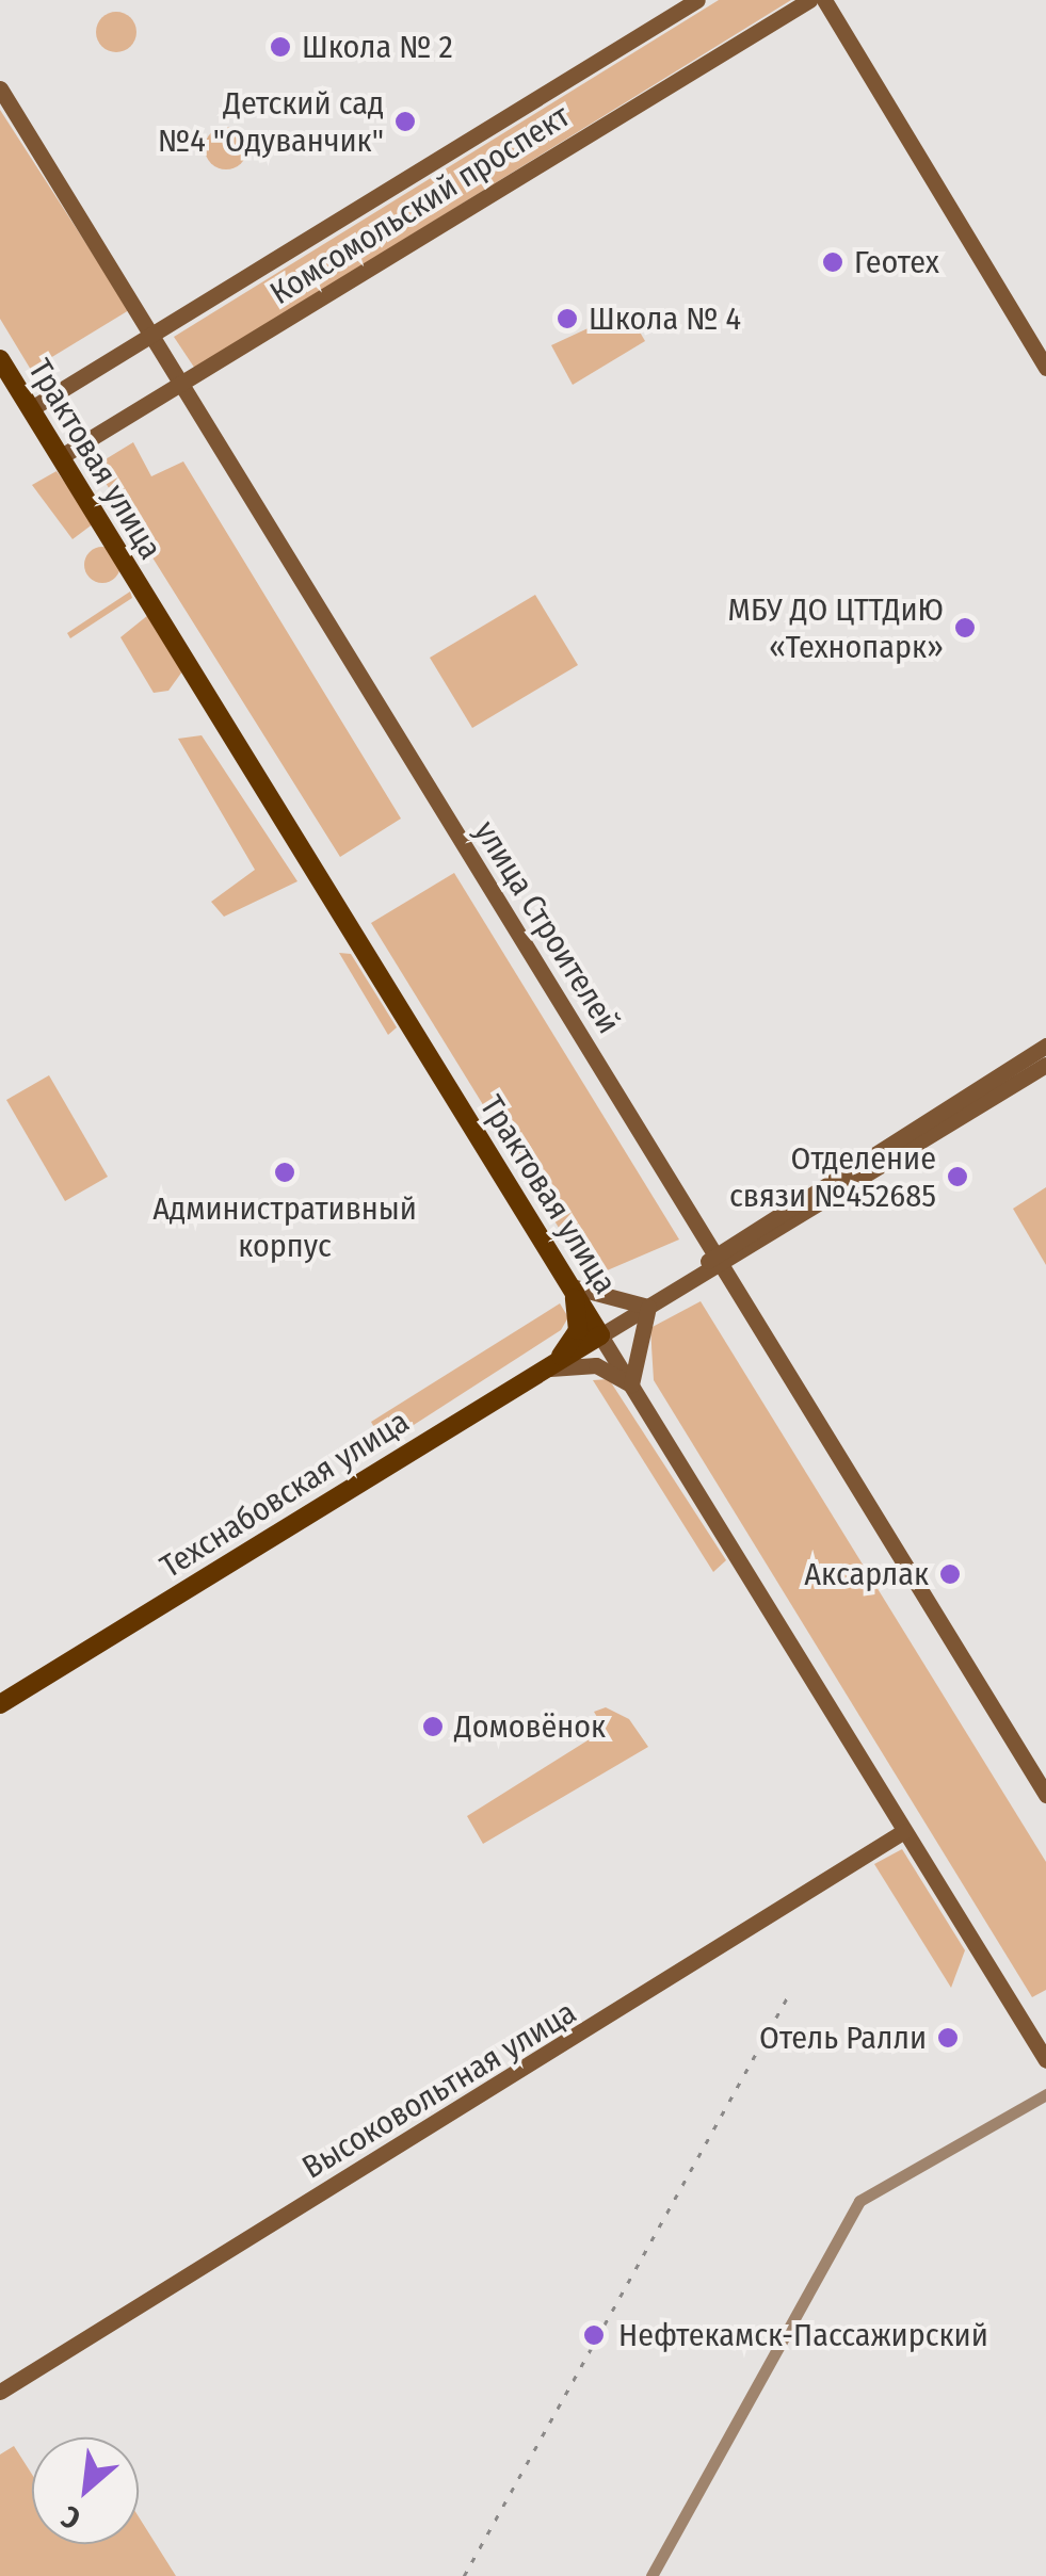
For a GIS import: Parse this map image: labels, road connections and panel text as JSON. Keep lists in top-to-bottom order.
{
  "streets": {
    "main road": [
      "Комсомольский проспект",
      "Трактовая улица",
      "улица Строителей",
      "Техснабовская улица",
      "Высоковольтная улица"
    ]
  },
  "crossings": [
    ["Комсомольский проспект", "Трактовая улица"],
    ["Комсомольский проспект", "улица Строителей"],
    ["Трактовая улица", "Техснабовская улица"],
    ["Трактовая улица", "Высоковольтная улица"]
  ],
  "places": [
    "Школа № 2",
    "Детский сад №4 \"Одуванчик\"",
    "Геотех",
    "Школа № 4",
    "МБУ ДО ЦТТДиЮ «Технопарк»",
    "Административный корпус",
    "Отделение связи №452685",
    "Аксарлак",
    "Домовёнок",
    "Отель Ралли",
    "Нефтекамск-Пассажирский"
  ],
  "north": "bottom left"
}
